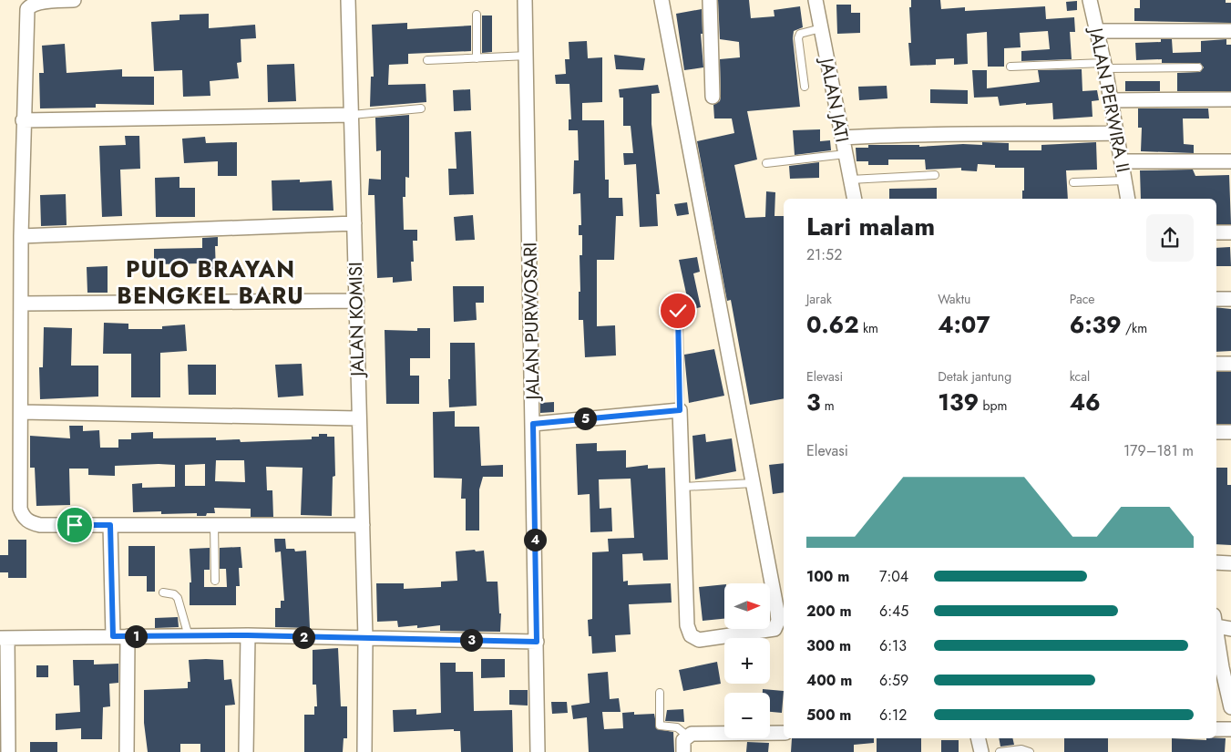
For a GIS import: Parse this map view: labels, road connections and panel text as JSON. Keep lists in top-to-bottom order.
{
  "streets": {
    "street": [
      "JALAN JATI",
      "JALAN PERWIRA II",
      "JALAN KOMISI",
      "JALAN PURWOSARI"
    ]
  },
  "districts": ["PULO BRAYAN BENGKEL BARU"],
  "north": "right",
  "page": {
    "heading": ["Lari malam", "21:52"],
    "stats": [
      ["Jarak", "0.62 km"],
      ["Waktu", "4:07"],
      ["Pace", "6:39 /km"],
      ["Elevasi", "3 m"],
      ["Detak jantung", "139 bpm"],
      ["kcal", "46"]
    ],
    "pins": [
      "5",
      "4",
      "1",
      "2",
      "3"
    ],
    "chart": ["Elevasi", "179–181 m"],
    "list": [
      {
        "name": "100 m",
        "note": "7:04"
      },
      {
        "name": "200 m",
        "note": "6:45"
      },
      {
        "name": "300 m",
        "note": "6:13"
      },
      {
        "name": "400 m",
        "note": "6:59"
      },
      {
        "name": "500 m",
        "note": "6:12"
      }
    ],
    "map_buttons": ["+", "−"]
  }
}
